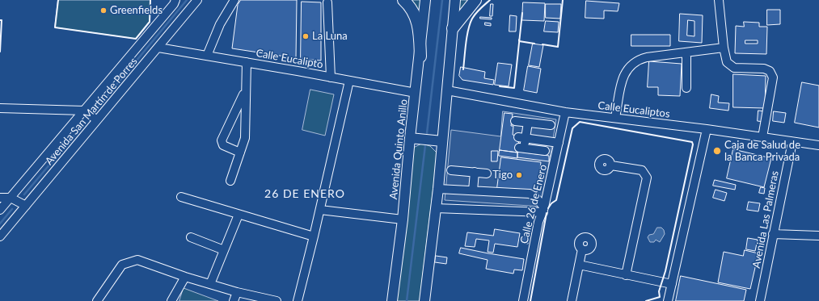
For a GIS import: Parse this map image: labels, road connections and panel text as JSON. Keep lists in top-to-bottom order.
{
  "streets": {
    "main road": ["Avenida Quinto Anillo"],
    "street": [
      "Calle Eucalipto",
      "Calle Eucaliptos",
      "Avenida San Martín de Porres",
      "Calle 26 de Enero",
      "Avenida Las Palmeras"
    ]
  },
  "crossings": [
    ["Calle Eucalipto", "Avenida San Martín de Porres"],
    ["Calle Eucalipto", "Avenida Quinto Anillo"],
    ["Calle Eucaliptos", "Calle 26 de Enero"],
    ["Calle Eucaliptos", "Avenida Las Palmeras"]
  ],
  "districts": ["26 DE ENERO"],
  "places": [
    "Greenfields",
    "La Luna",
    "Caja de Salud de la Banca Privada",
    "Tigo"
  ]
}
